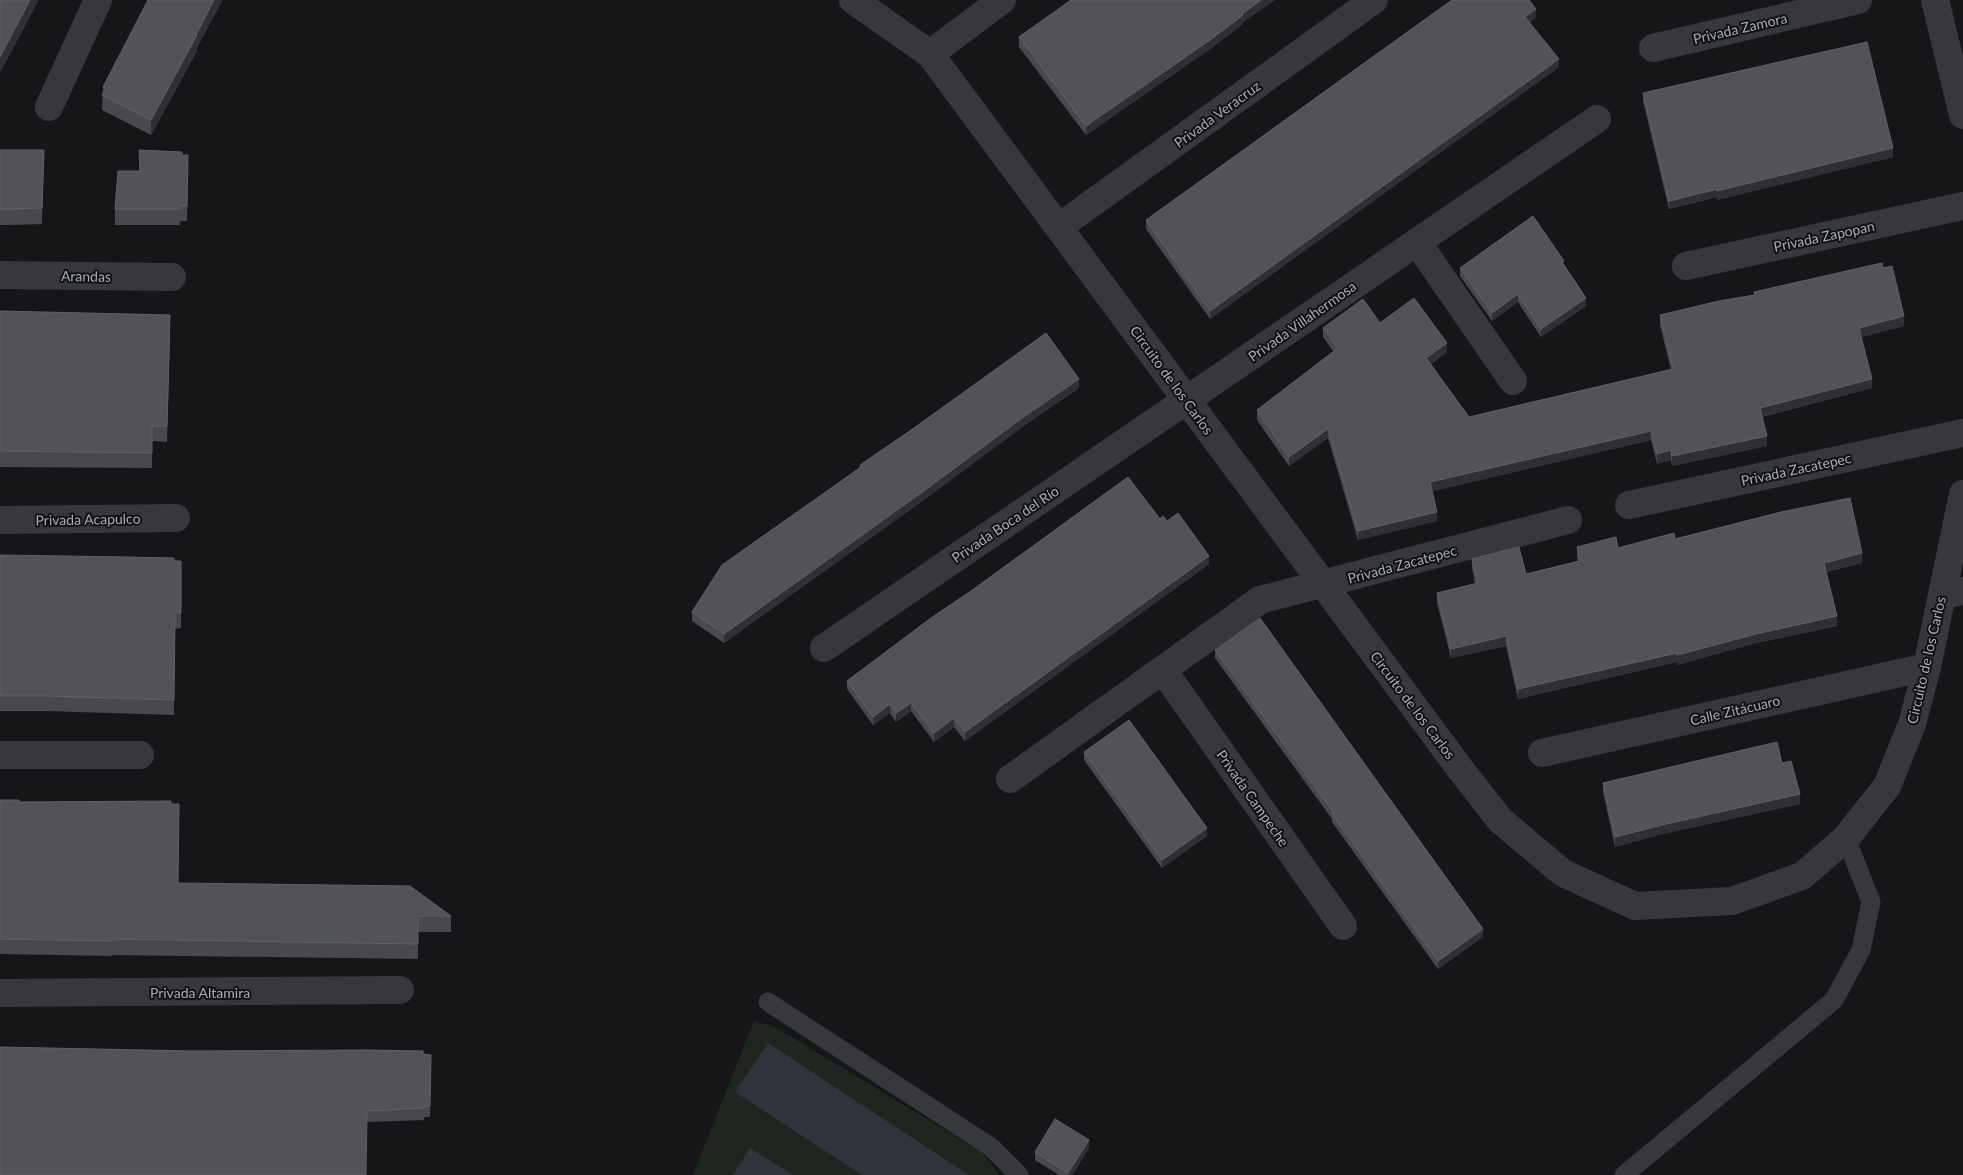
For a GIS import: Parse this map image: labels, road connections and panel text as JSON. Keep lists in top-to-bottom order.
{
  "streets": {
    "street": [
      "Privada Zamora",
      "Privada Veracruz",
      "Privada Zapopan",
      "Arandas",
      "Privada Villahermosa",
      "Circuito de los Carlos",
      "Privada Zacatepec",
      "Privada Acapulco",
      "Privada Boca del Río",
      "Calle Zitácuaro",
      "Privada Campeche",
      "Privada Altamira"
    ]
  },
  "crossings": [
    ["Privada Veracruz", "Circuito de los Carlos"],
    ["Privada Villahermosa", "Circuito de los Carlos"],
    ["Privada Villahermosa", "Privada Boca del Río"],
    ["Circuito de los Carlos", "Privada Zacatepec"],
    ["Circuito de los Carlos", "Privada Boca del Río"],
    ["Circuito de los Carlos", "Calle Zitácuaro"]
  ]
}
